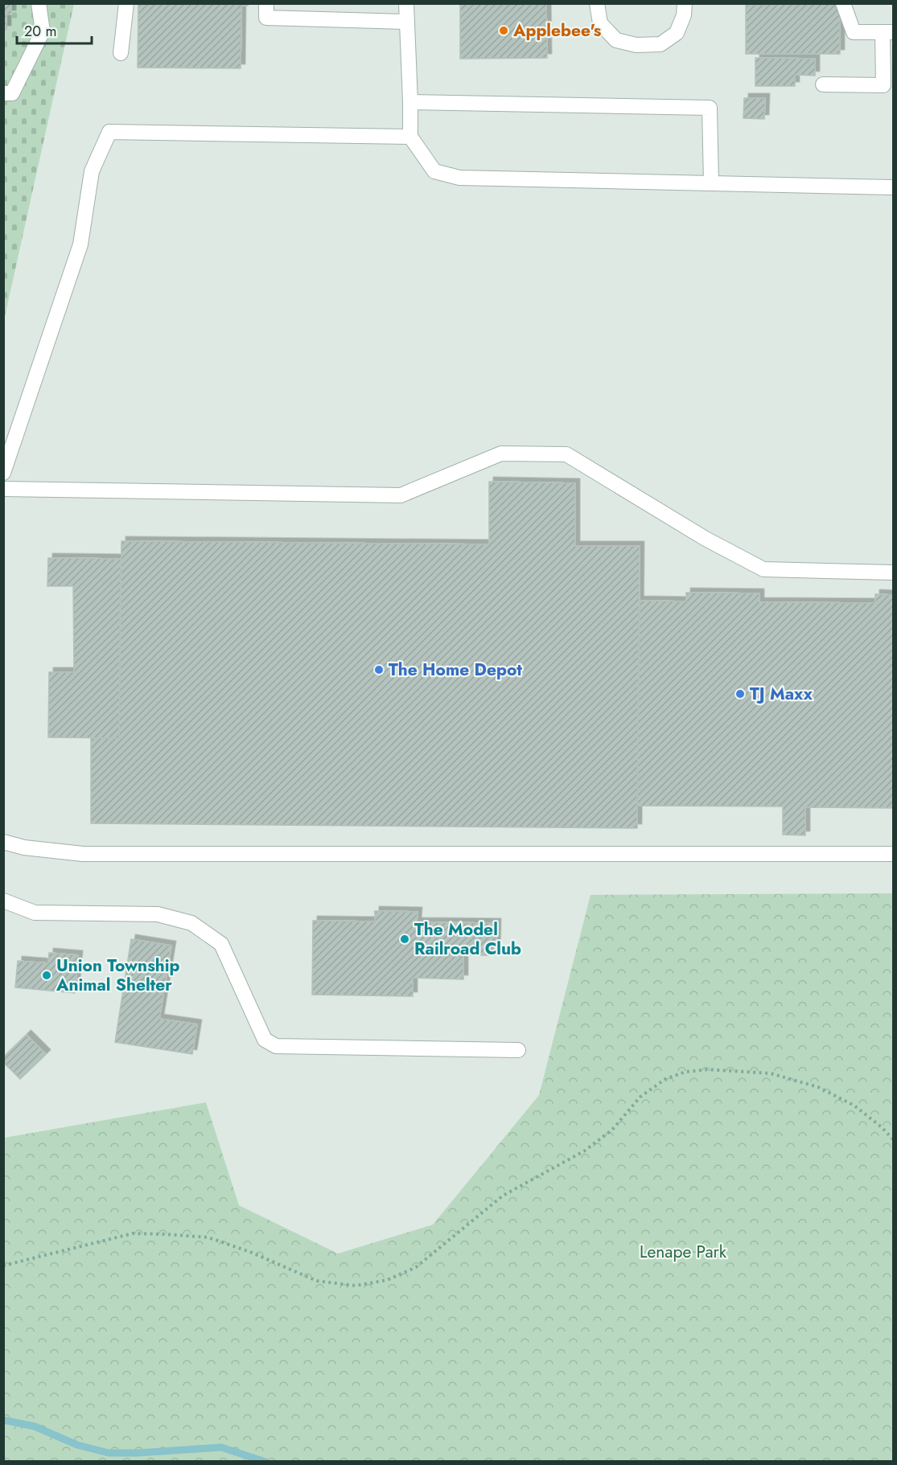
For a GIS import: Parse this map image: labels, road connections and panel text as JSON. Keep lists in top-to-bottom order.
{
  "parks": ["Lenape Park"],
  "places": [
    "Applebee's",
    "The Home Depot",
    "TJ Maxx",
    "The Model Railroad Club",
    "Union Township Animal Shelter"
  ],
  "scale_bar": "20 m"
}
